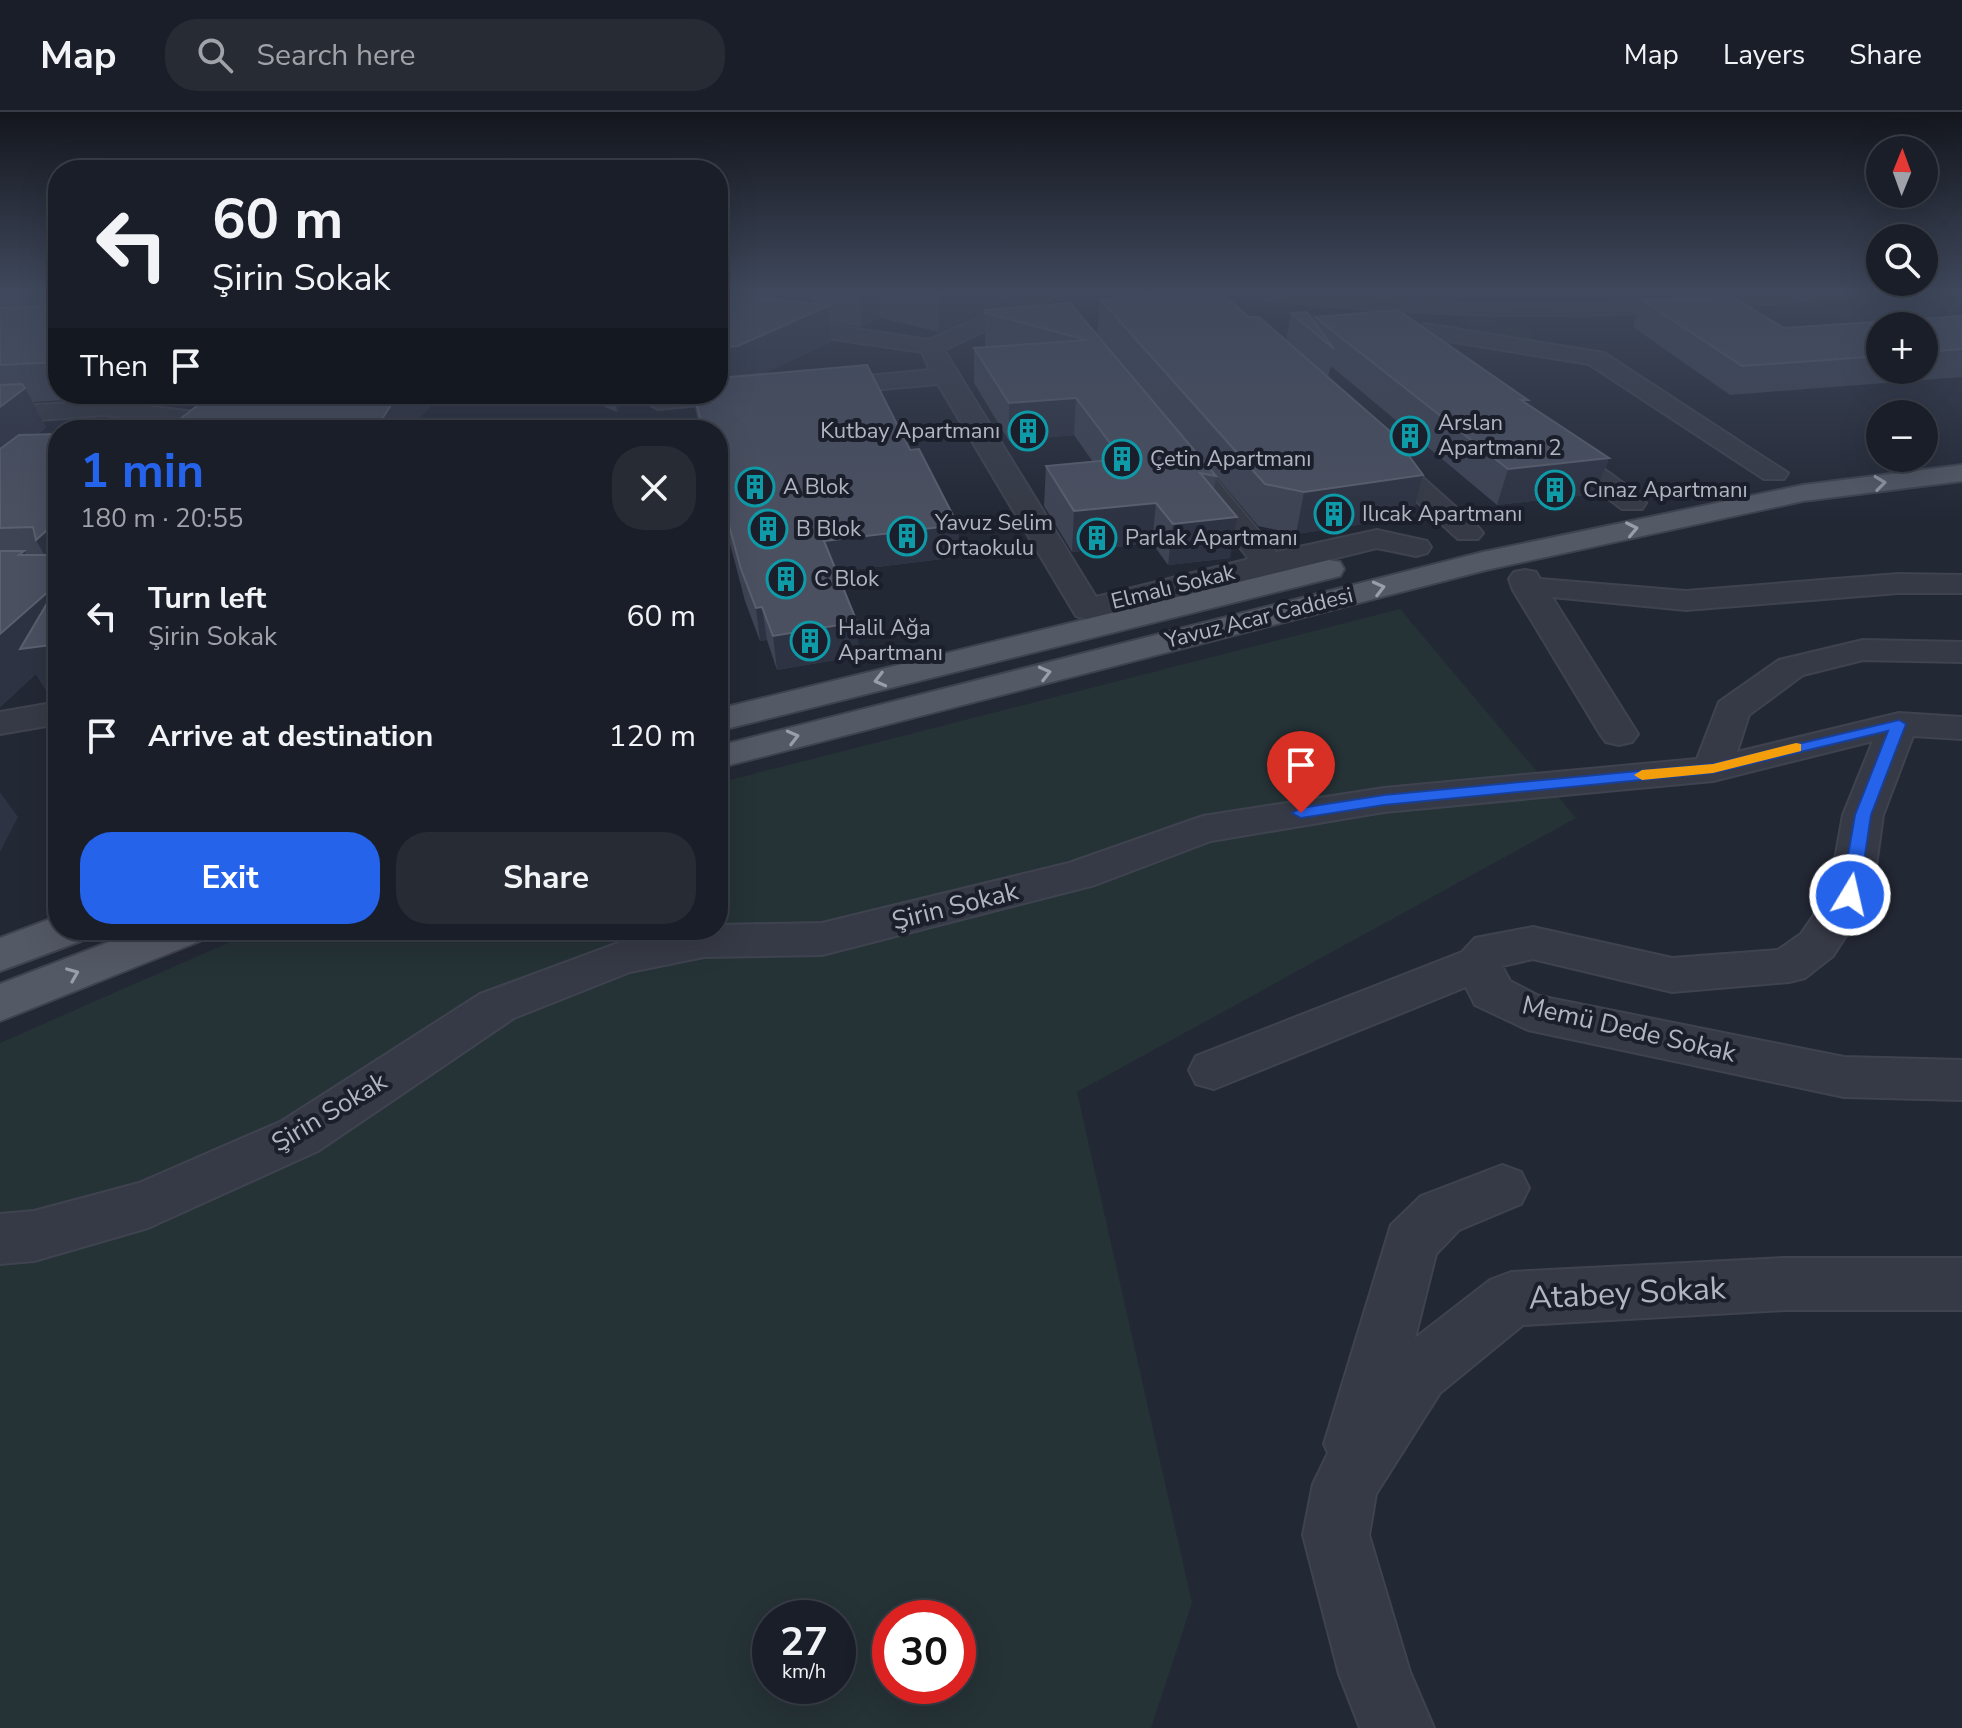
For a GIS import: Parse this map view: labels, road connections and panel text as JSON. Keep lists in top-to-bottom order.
{
  "streets": {
    "main road": ["Yavuz Acar Caddesi"],
    "street": [
      "Elmalı Sokak",
      "Şirin Sokak",
      "Memü Dede Sokak",
      "Atabey Sokak"
    ]
  },
  "places": {
    "building": [
      "Kutbay Apartmanı",
      "Arslan Apartmanı 2",
      "Çetin Apartmanı",
      "A Blok",
      "Cınaz Apartmanı",
      "Ilıcak Apartmanı",
      "B Blok",
      "Yavuz Selim Ortaokulu",
      "Parlak Apartmanı",
      "C Blok",
      "Halil Ağa Apartmanı"
    ]
  },
  "north": "top",
  "page": {
    "header": "Map",
    "search": "Search here",
    "nav": ["Map", "Layers", "Share"],
    "map_buttons": ["+", "−"],
    "turn": ["60 m", "Şirin Sokak"],
    "then": "Then",
    "heading": ["1 min", "180 m · 20:55"],
    "list": [
      {
        "name": "Turn left",
        "note": "Şirin Sokak",
        "value": "60 m"
      },
      {
        "name": "Arrive at destination",
        "value": "120 m"
      }
    ],
    "buttons": ["Exit", "Share"],
    "speed": "27 km/h",
    "limit": "30"
  }
}
